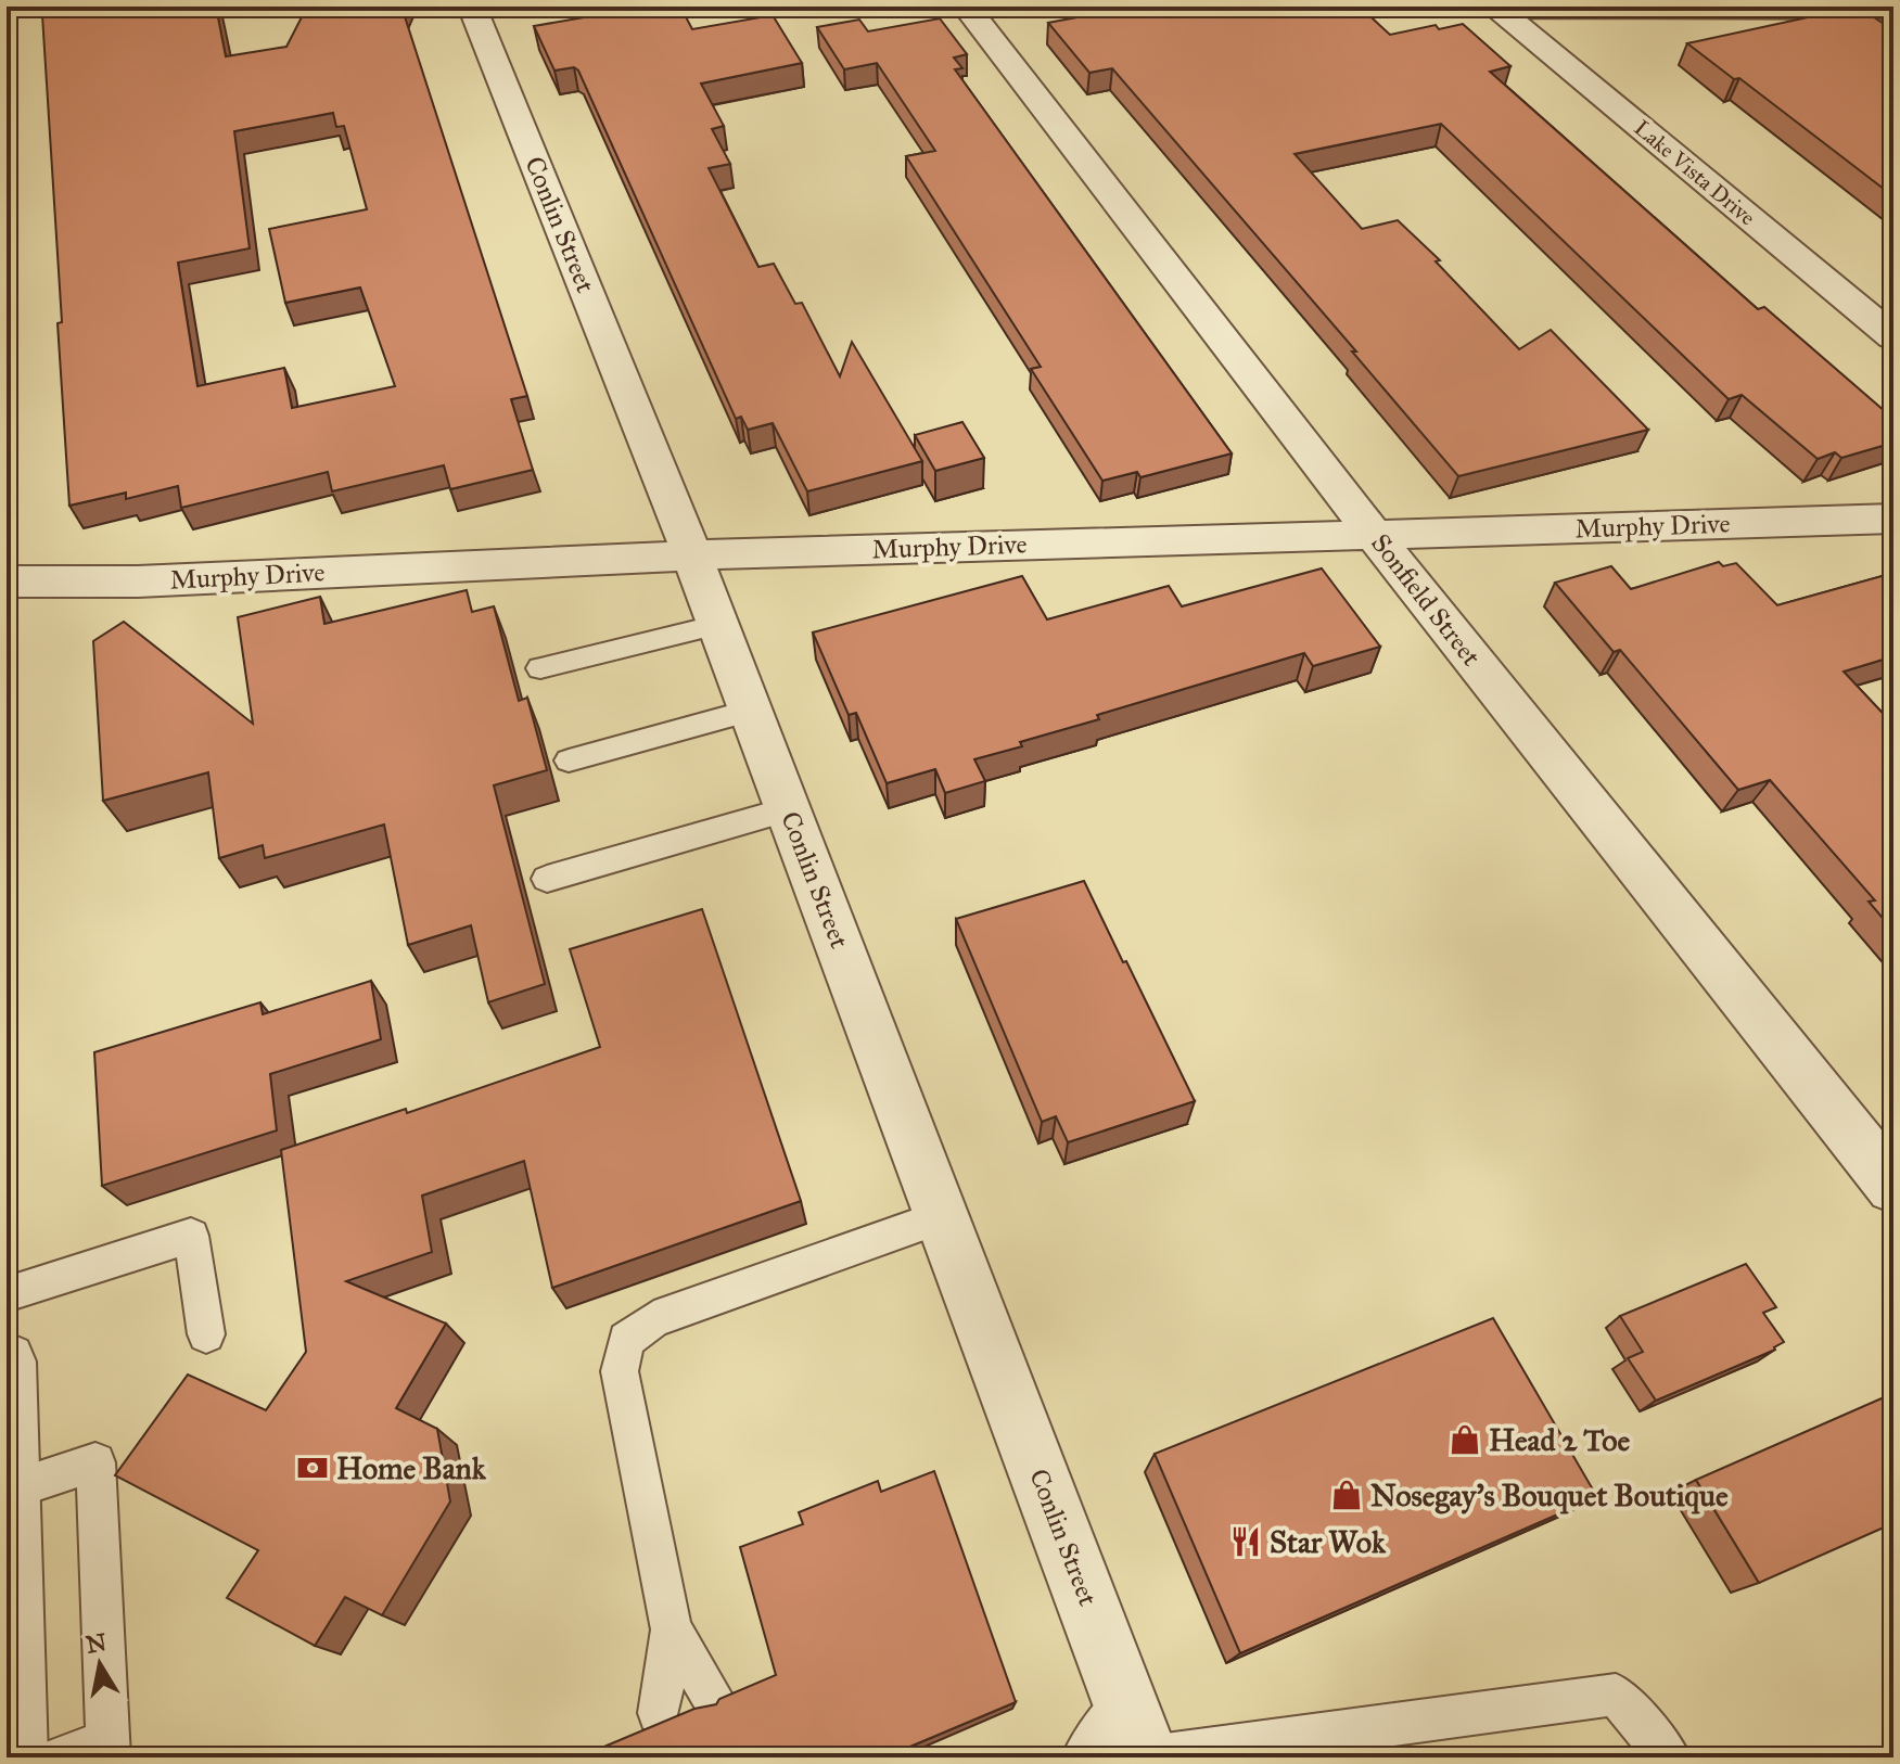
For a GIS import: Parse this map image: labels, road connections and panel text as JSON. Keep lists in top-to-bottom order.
{
  "streets": {
    "street": [
      "Lake Vista Drive",
      "Conlin Street",
      "Murphy Drive",
      "Sonfield Street"
    ]
  },
  "crossings": [
    ["Conlin Street", "Murphy Drive"],
    ["Murphy Drive", "Sonfield Street"]
  ],
  "places": {
    "shop": ["Head 2 Toe", "Nosegay's Bouquet Boutique"],
    "bank": ["Home Bank"],
    "restaurant": ["Star Wok"]
  },
  "north": "top"
}
